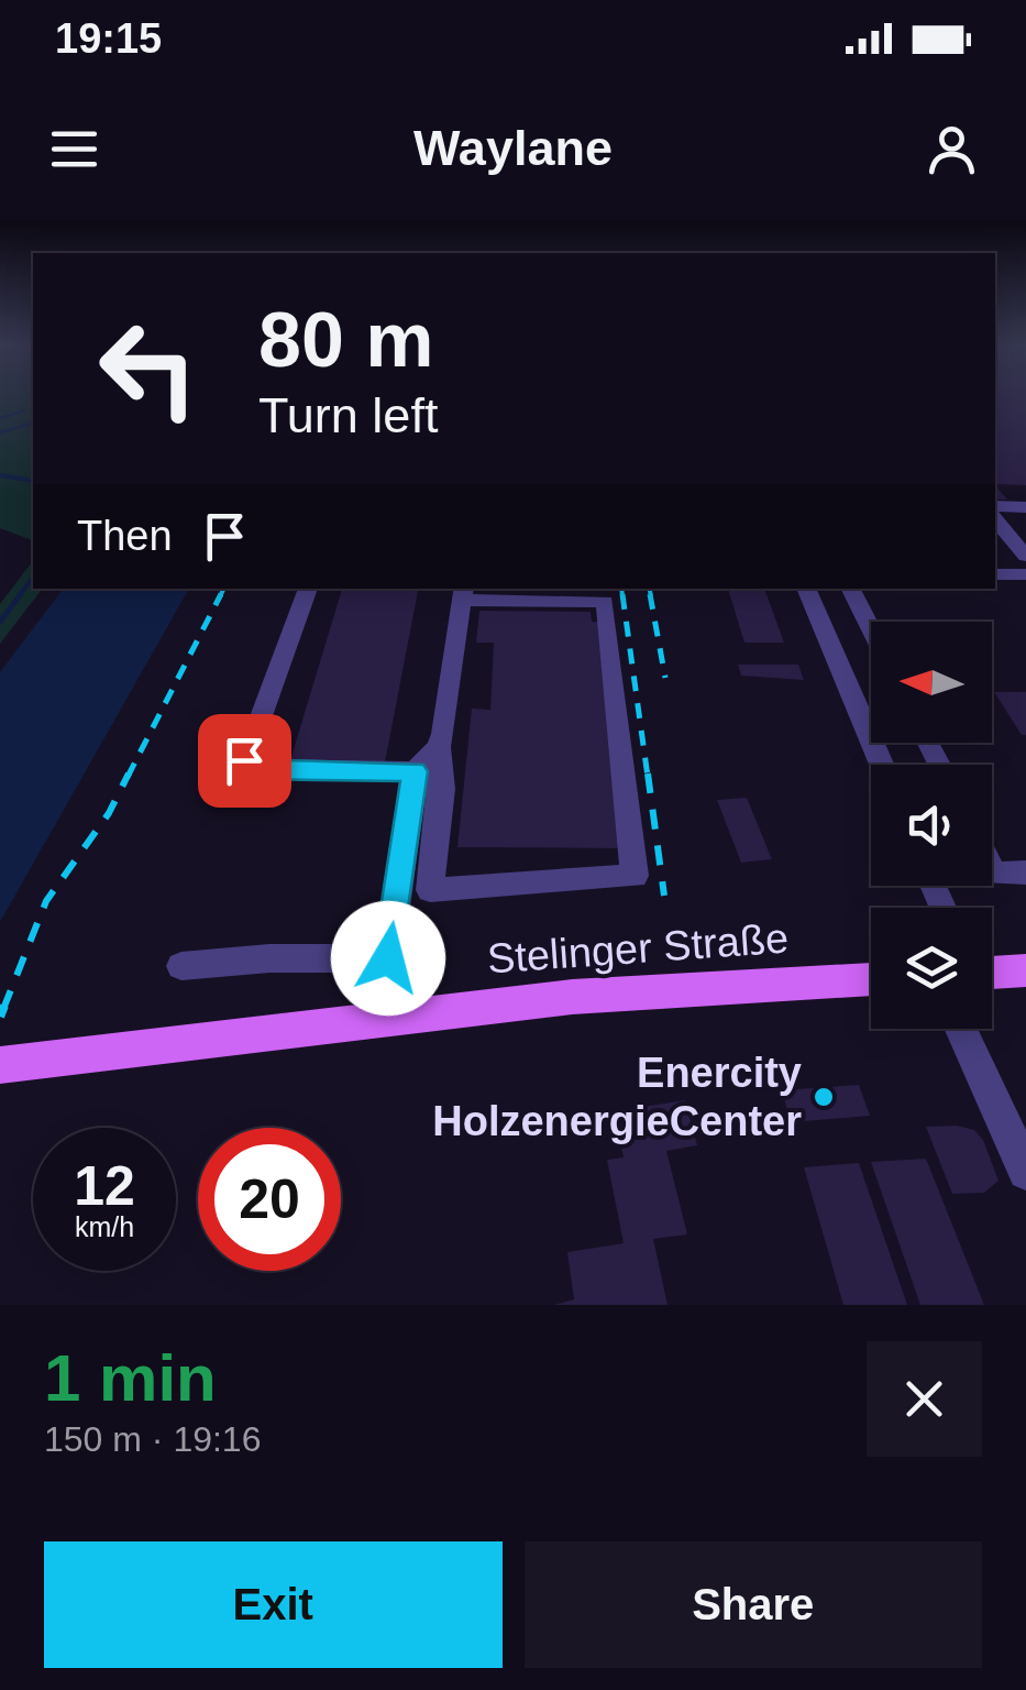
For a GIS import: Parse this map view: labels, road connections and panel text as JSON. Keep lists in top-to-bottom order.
{
  "streets": {
    "main road": ["Stelinger Straße"]
  },
  "places": ["Enercity HolzenergieCenter"],
  "north": "left",
  "page": {
    "status": "19:15",
    "header": "Waylane",
    "turn": ["80 m", "Turn left"],
    "then": "Then",
    "speed": "12 km/h",
    "limit": "20",
    "heading": ["1 min", "150 m · 19:16"],
    "buttons": ["Exit", "Share"]
  }
}
